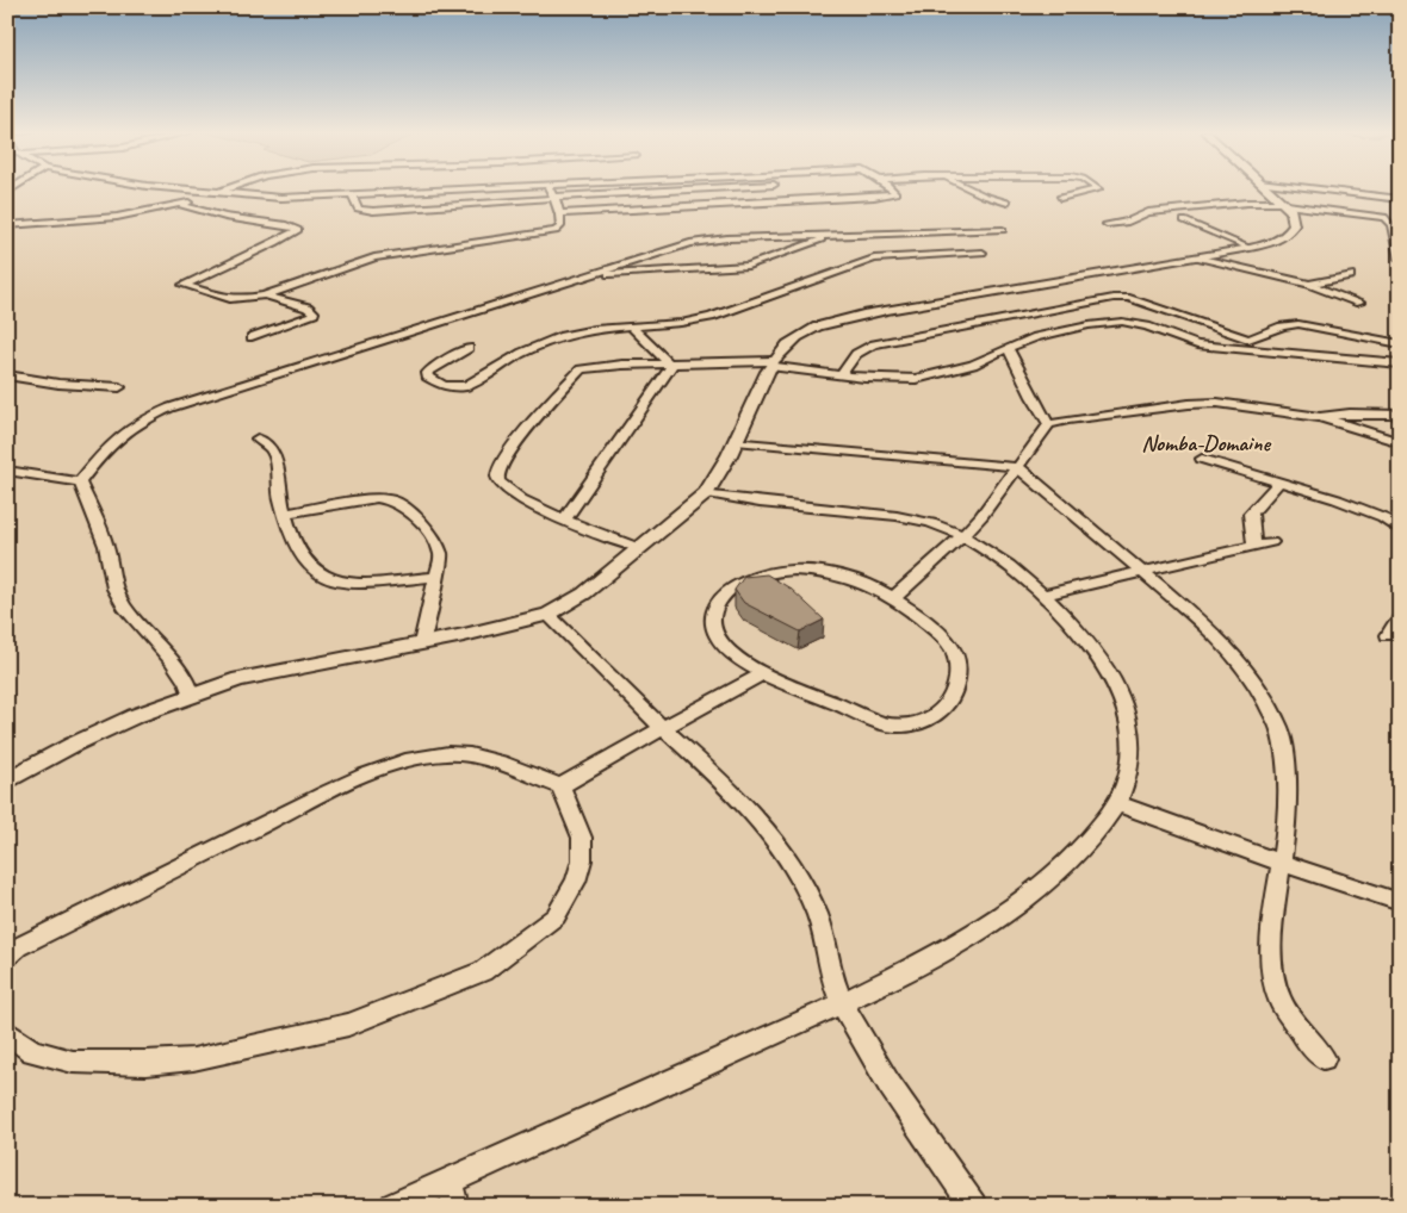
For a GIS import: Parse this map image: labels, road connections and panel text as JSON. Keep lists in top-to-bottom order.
{
  "districts": ["Nomba-Domaine"]
}
